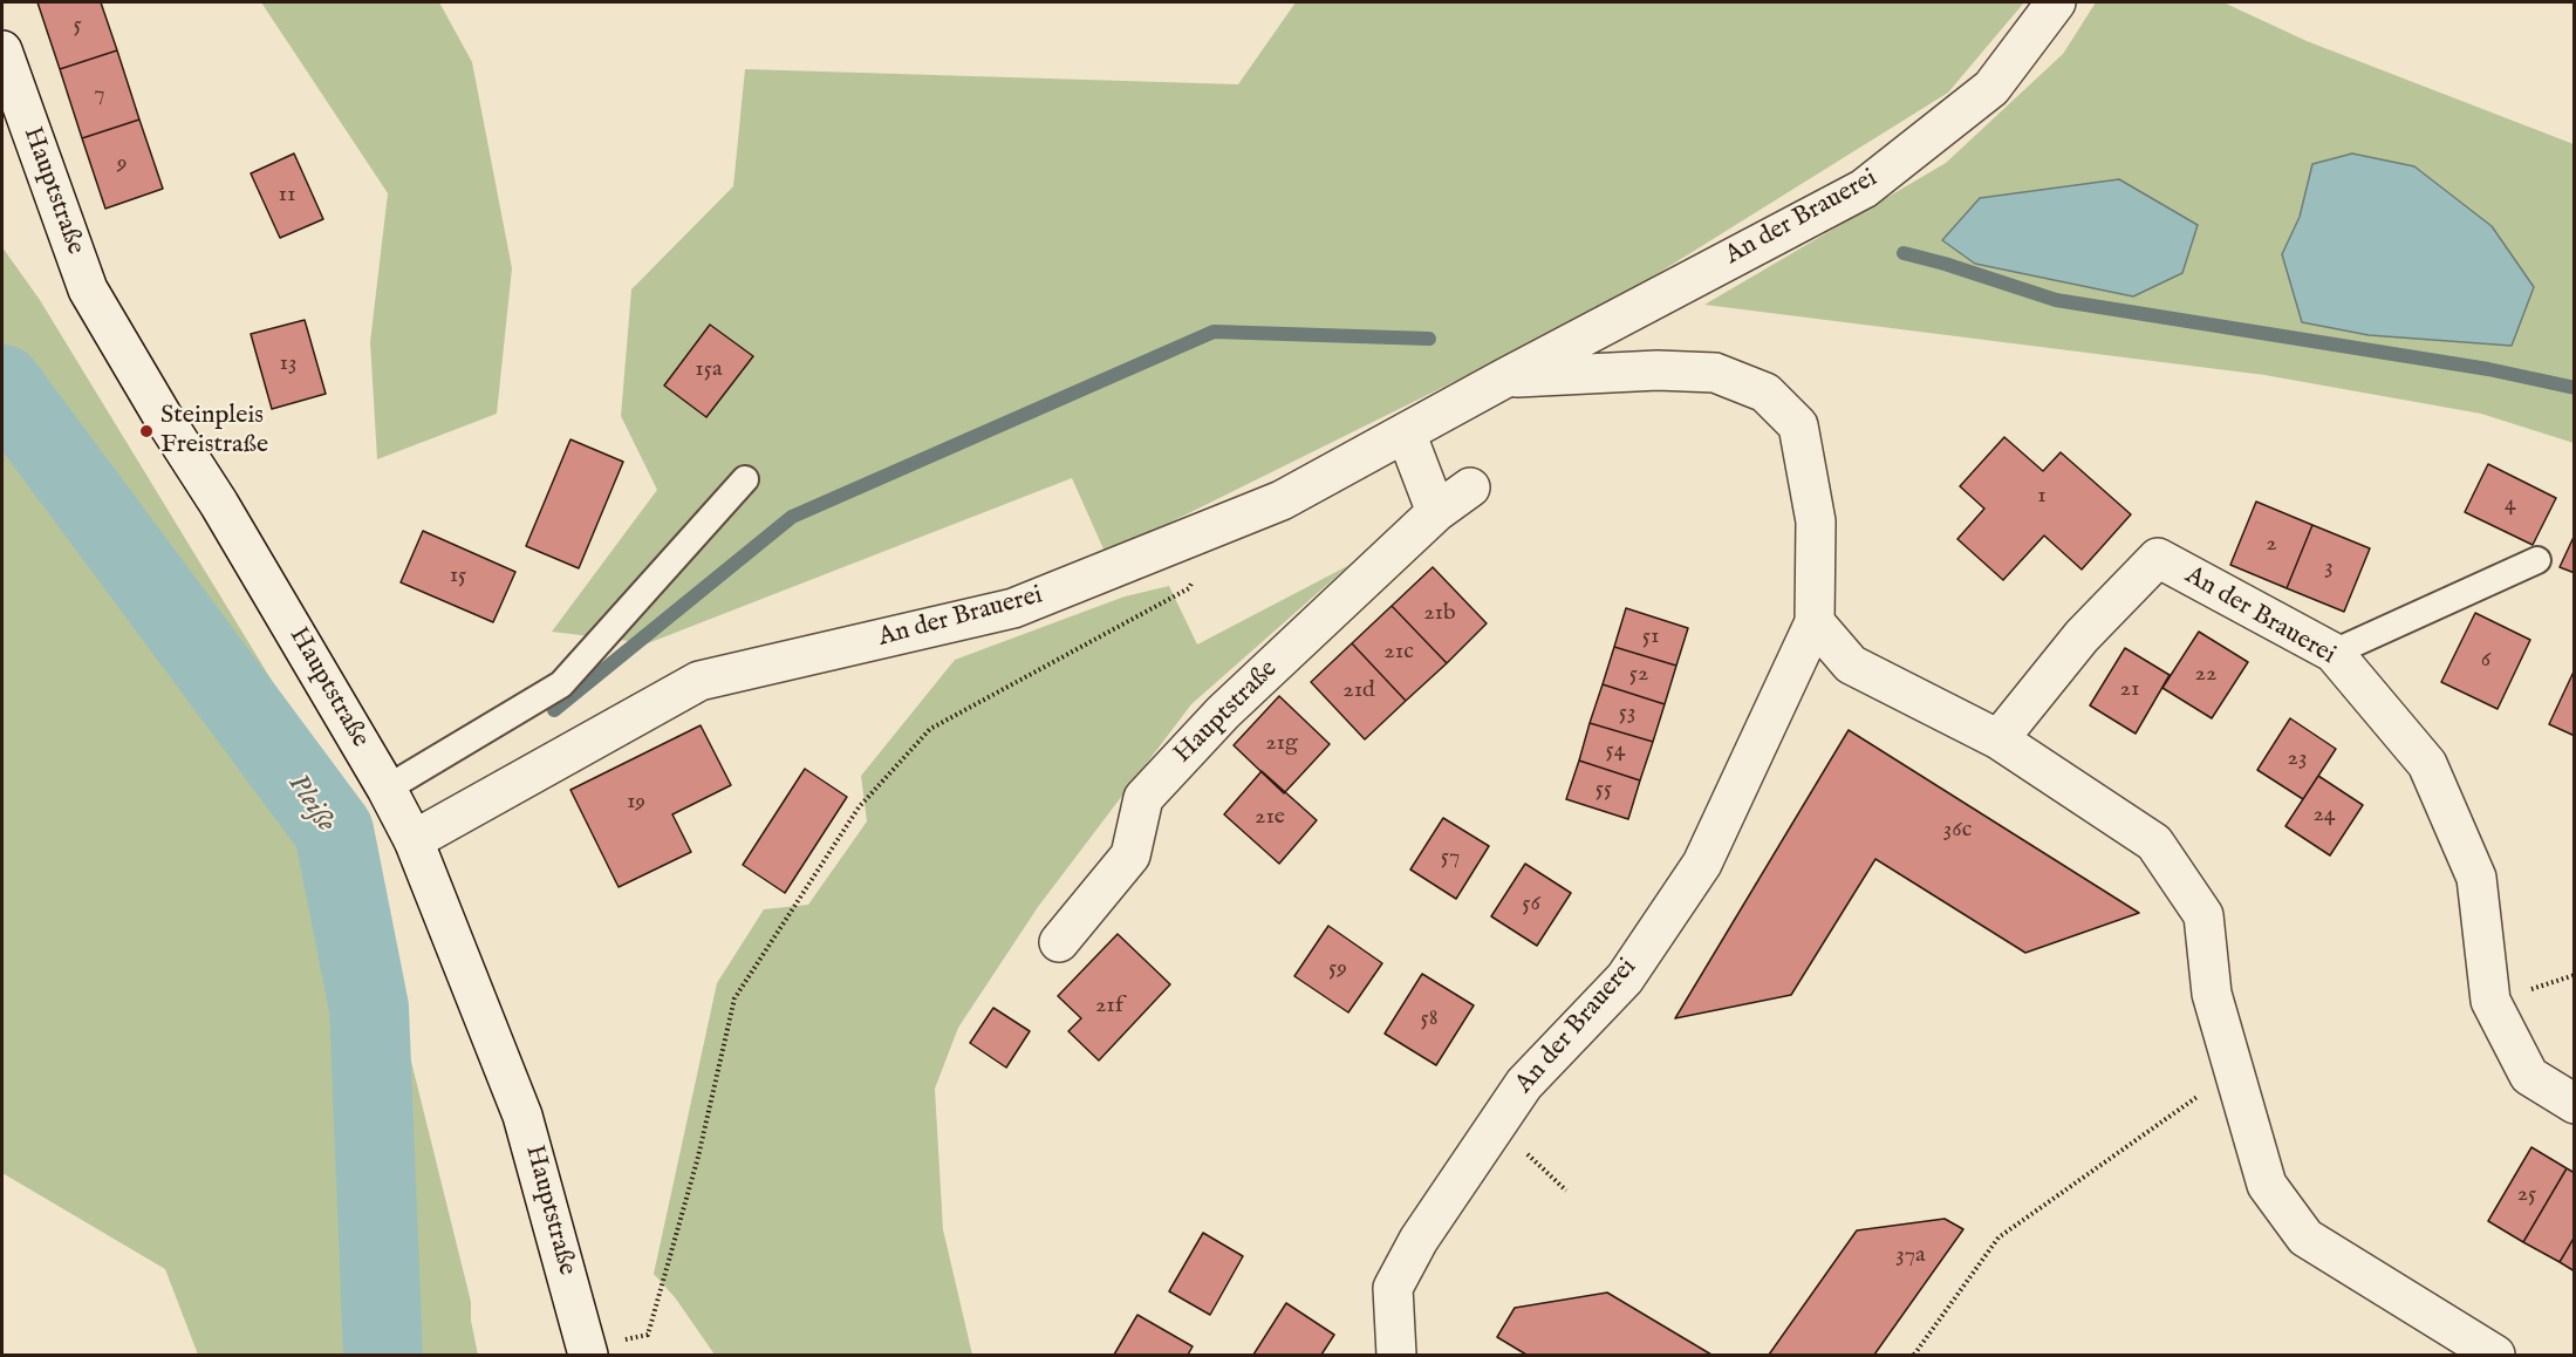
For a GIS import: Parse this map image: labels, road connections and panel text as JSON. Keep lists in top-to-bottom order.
{
  "streets": {
    "street": ["Hauptstraße", "An der Brauerei"]
  },
  "crossings": [
    ["Hauptstraße", "An der Brauerei"]
  ],
  "water": ["Pleiße"],
  "places": ["Steinpleis Freistraße"],
  "house_numbers": [
    "5",
    "7",
    "9",
    "11",
    "13",
    "15a",
    "1",
    "4",
    "2",
    "3",
    "15",
    "21b",
    "51",
    "21c",
    "6",
    "52",
    "22",
    "21",
    "21d",
    "53",
    "21g",
    "54",
    "23",
    "55",
    "19",
    "24",
    "21e",
    "36c",
    "57",
    "56",
    "59",
    "21f",
    "58",
    "25",
    "37a"
  ]
}
